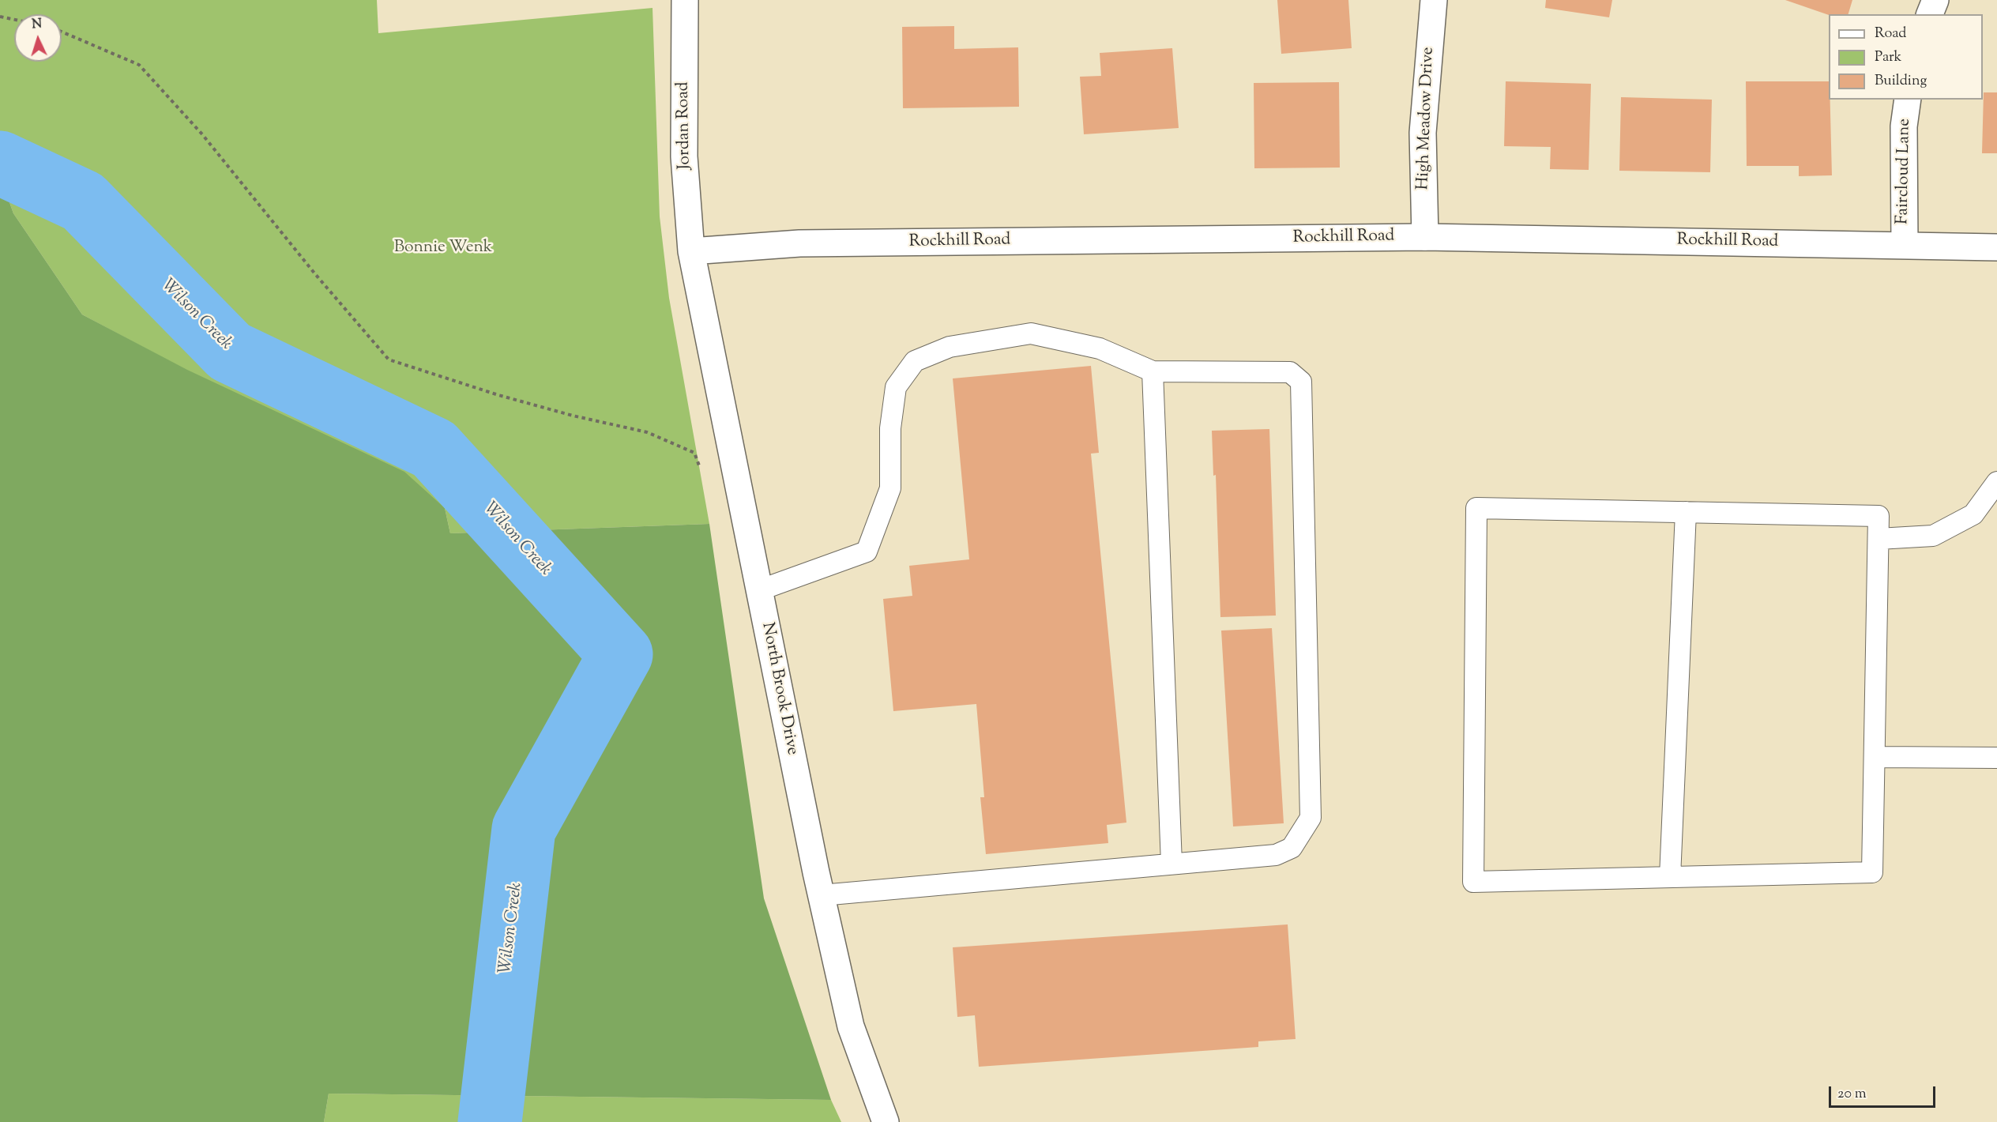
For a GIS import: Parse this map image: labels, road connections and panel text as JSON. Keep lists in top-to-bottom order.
{
  "streets": {
    "street": [
      "High Meadow Drive",
      "Jordan Road",
      "Faircloud Lane",
      "Rockhill Road",
      "North Brook Drive"
    ]
  },
  "crossings": [
    ["High Meadow Drive", "Rockhill Road"],
    ["Jordan Road", "Rockhill Road"],
    ["Jordan Road", "North Brook Drive"],
    ["Faircloud Lane", "Rockhill Road"],
    ["Rockhill Road", "North Brook Drive"]
  ],
  "water": ["Wilson Creek"],
  "parks": ["Bonnie Wenk"],
  "legend": ["Road", "Park", "Building"],
  "scale_bar": "20 m",
  "north": "top"
}
